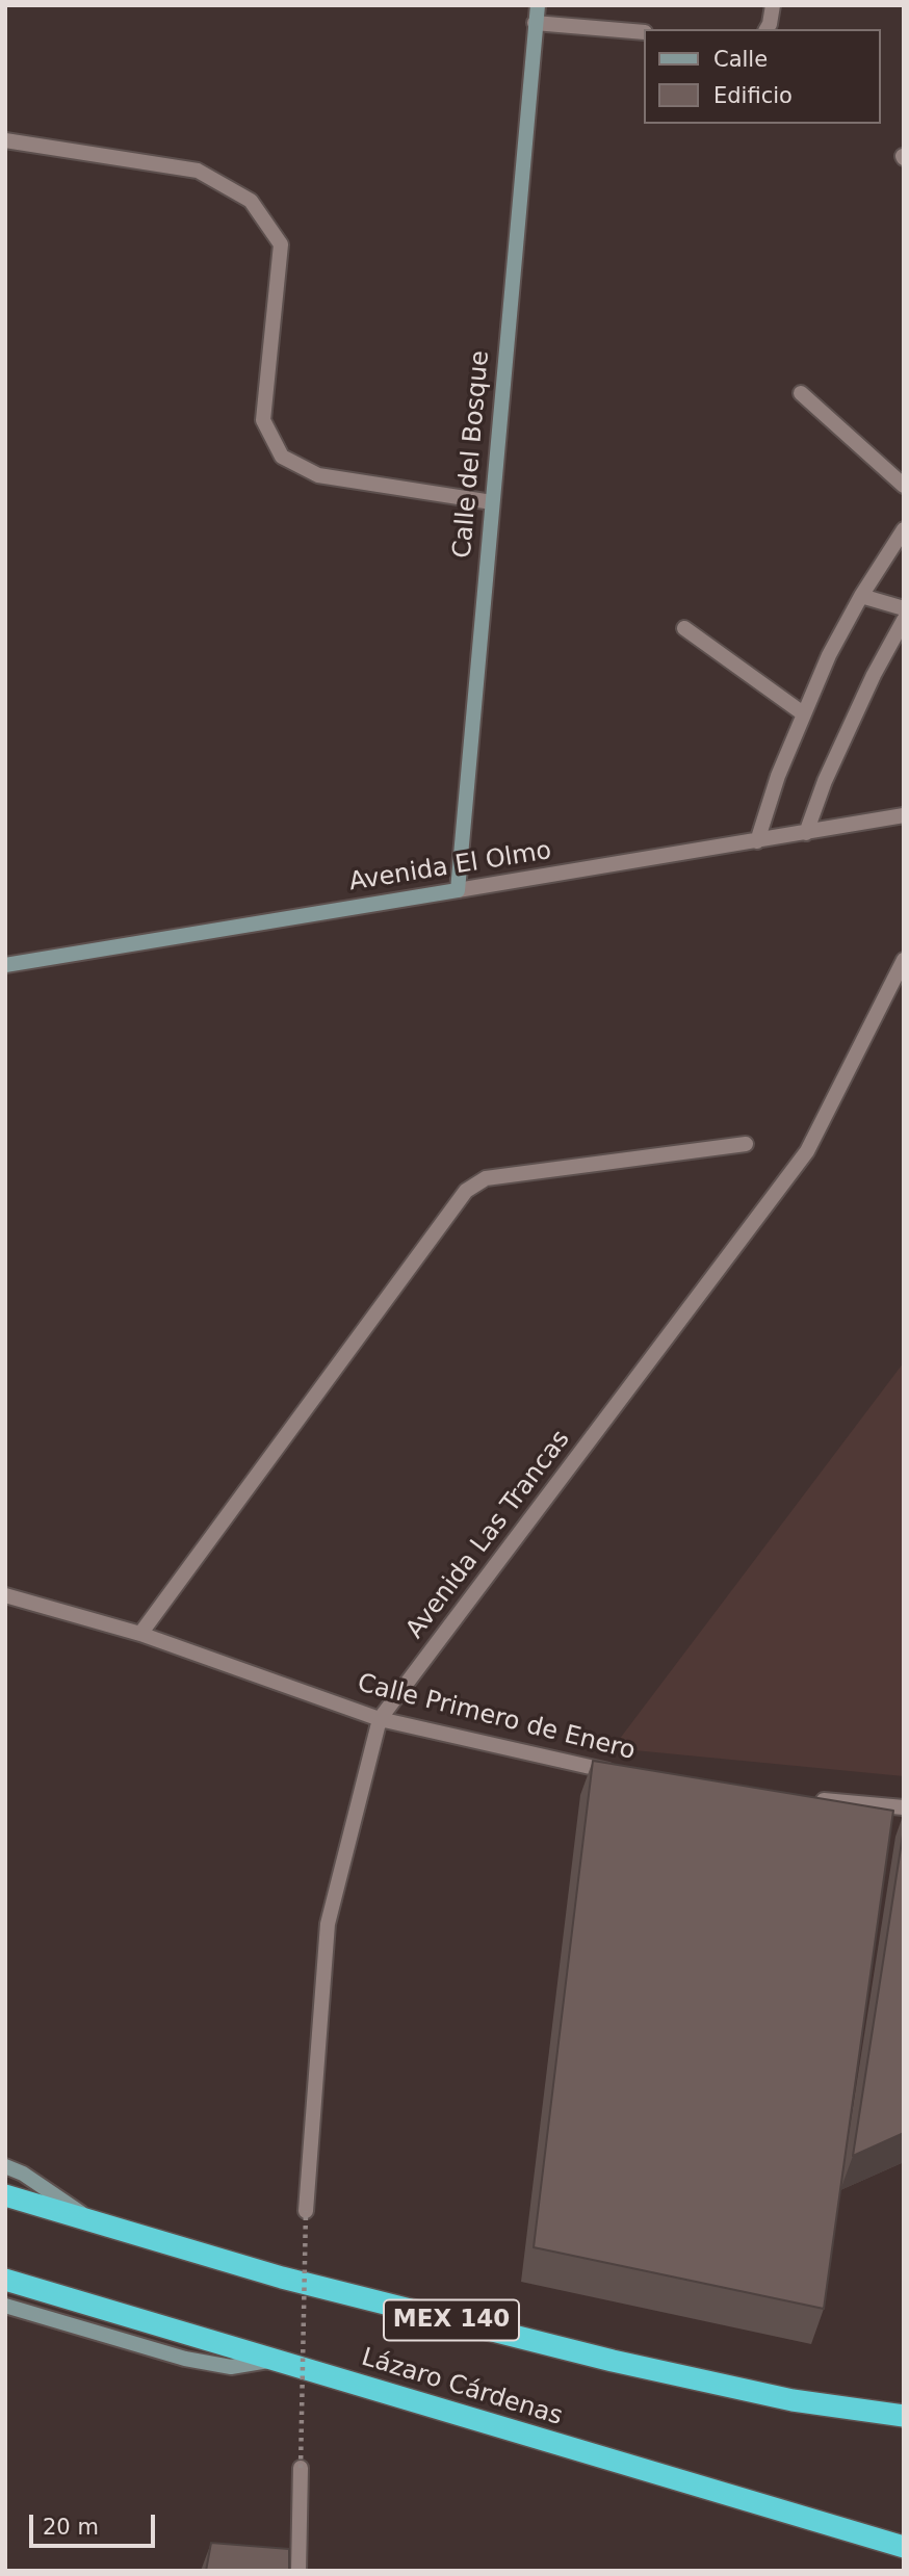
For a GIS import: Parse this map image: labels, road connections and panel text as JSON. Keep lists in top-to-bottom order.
{
  "streets": {
    "highway": ["MEX 140", "Lázaro Cárdenas"],
    "street": [
      "Calle del Bosque",
      "Avenida El Olmo",
      "Avenida Las Trancas",
      "Calle Primero de Enero"
    ]
  },
  "crossings": [
    ["Calle del Bosque", "Avenida El Olmo"],
    ["Avenida Las Trancas", "Calle Primero de Enero"]
  ],
  "legend": ["Calle", "Edificio"],
  "scale_bar": "20 m"
}
